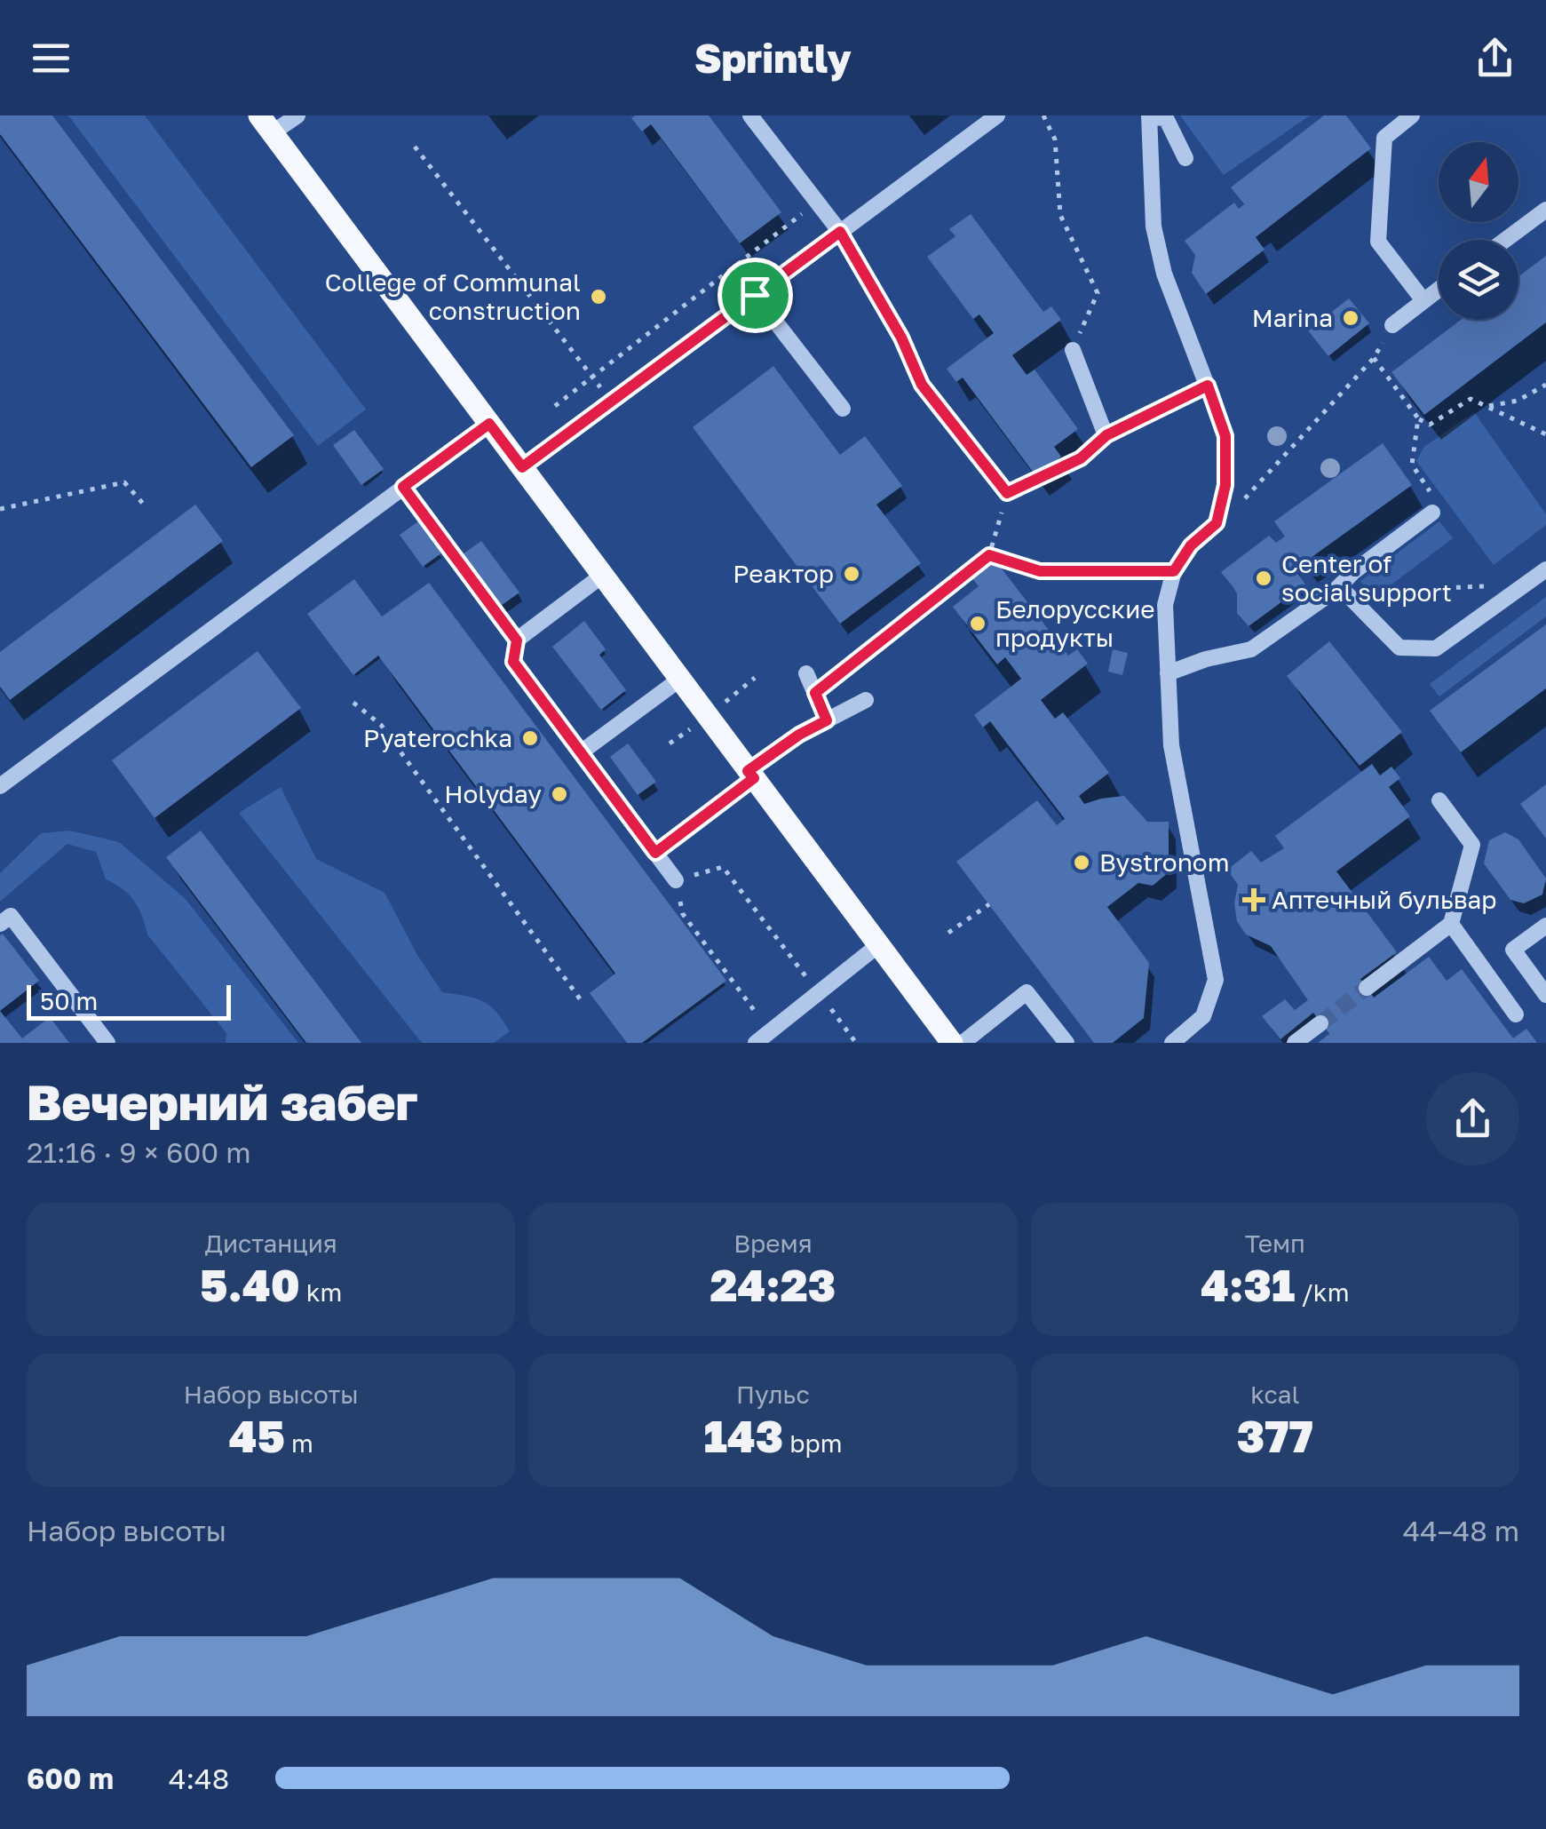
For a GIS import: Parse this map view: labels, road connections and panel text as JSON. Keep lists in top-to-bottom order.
{
  "places": {
    "other": [
      "College of Communal construction",
      "Marina",
      "Реактор",
      "Center of social support",
      "Белорусские продукты",
      "Pyaterochka",
      "Holyday",
      "Bystronom"
    ],
    "health": ["Аптечный бульвар"]
  },
  "scale_bar": "50 m",
  "north": "top",
  "page": {
    "header": "Sprintly",
    "scale": "50 m",
    "heading": ["Вечерний забег", "21:16 · 9 × 600 m"],
    "stats": [
      ["Дистанция", "5.40 km"],
      ["Время", "24:23"],
      ["Темп", "4:31 /km"],
      ["Набор высоты", "45 m"],
      ["Пульс", "143 bpm"],
      ["kcal", "377"]
    ],
    "chart": ["Набор высоты", "44–48 m"],
    "list": [
      {
        "name": "600 m",
        "note": "4:48"
      }
    ]
  }
}
